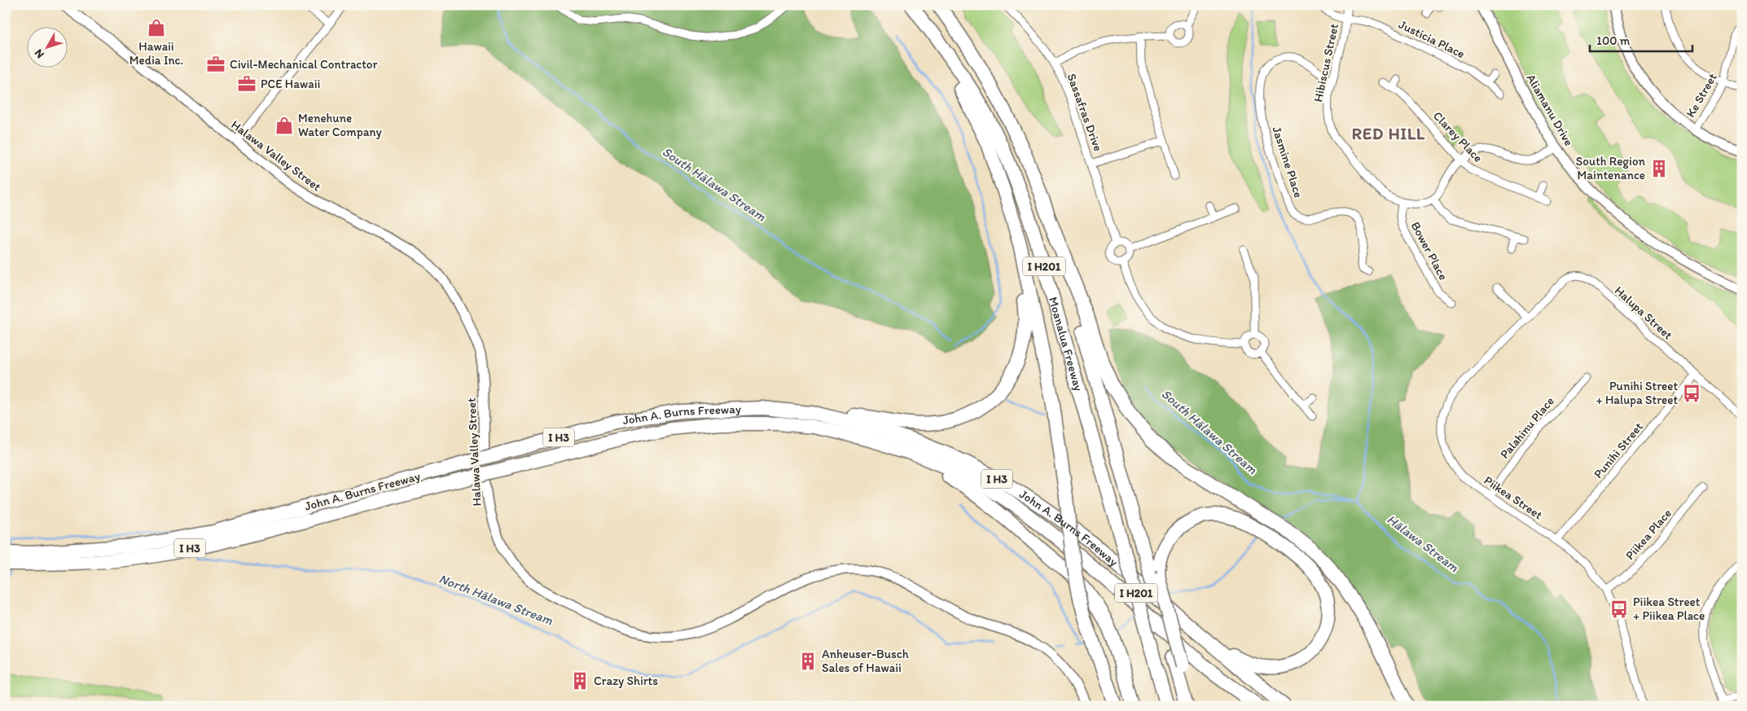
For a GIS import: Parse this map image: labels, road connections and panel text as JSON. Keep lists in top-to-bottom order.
{
  "streets": {
    "highway": [
      "I H201",
      "Moanalua Freeway",
      "John A. Burns Freeway",
      "I H3"
    ],
    "street": [
      "Justicia Place",
      "Hibiscus Street",
      "Ke Street",
      "Aliamanu Drive",
      "Sassafras Drive",
      "Clarey Place",
      "Halawa Valley Street",
      "Jasmine Place",
      "Bower Place",
      "Halupa Street",
      "Palahinu Place",
      "Punihi Street",
      "Piikea Street",
      "Piikea Place"
    ]
  },
  "crossings": [
    ["Justicia Place", "Hibiscus Street"],
    ["Hibiscus Street", "Jasmine Place"],
    ["Hibiscus Street", "Bower Place"],
    ["Halupa Street", "Punihi Street"],
    ["Halupa Street", "Piikea Street"],
    ["Palahinu Place", "Piikea Street"],
    ["Punihi Street", "Piikea Street"],
    ["Piikea Street", "Piikea Place"]
  ],
  "districts": ["RED HILL"],
  "water": ["South Hālawa Stream", "Hālawa Stream", "North Hālawa Stream"],
  "places": {
    "shop": ["Hawaii Media Inc.", "Menehune Water Company"],
    "office": ["Civil-Mechanical Contractor", "PCE Hawaii"],
    "building": ["South Region Maintenance", "Anheuser-Busch Sales of Hawaii", "Crazy Shirts"],
    "bus stop": ["Punihi Street + Halupa Street", "Piikea Street + Piikea Place"]
  },
  "scale_bar": "100 m",
  "north": "bottom left"
}
